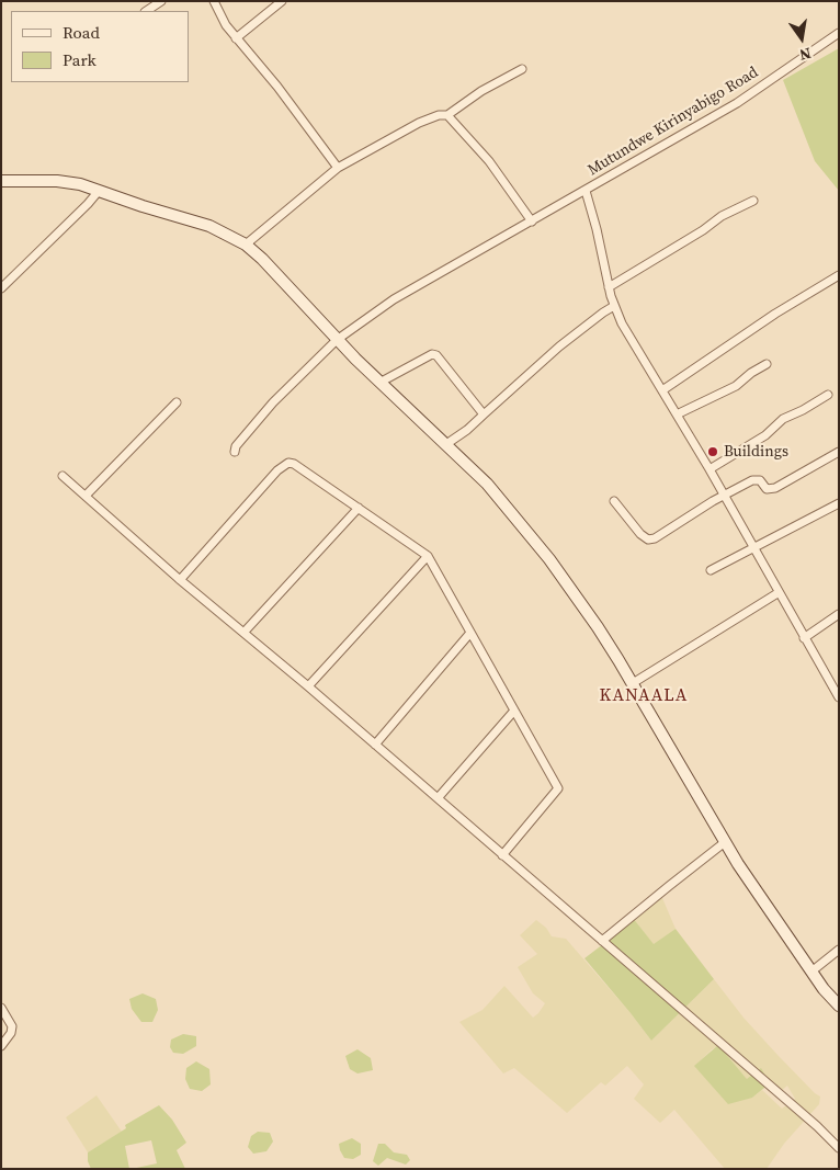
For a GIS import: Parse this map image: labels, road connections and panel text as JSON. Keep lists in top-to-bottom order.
{
  "streets": {
    "street": ["Mutundwe Kirinyabigo Road"]
  },
  "districts": ["KANAALA"],
  "places": ["Buildings"],
  "legend": ["Road", "Park"],
  "north": "bottom"
}
